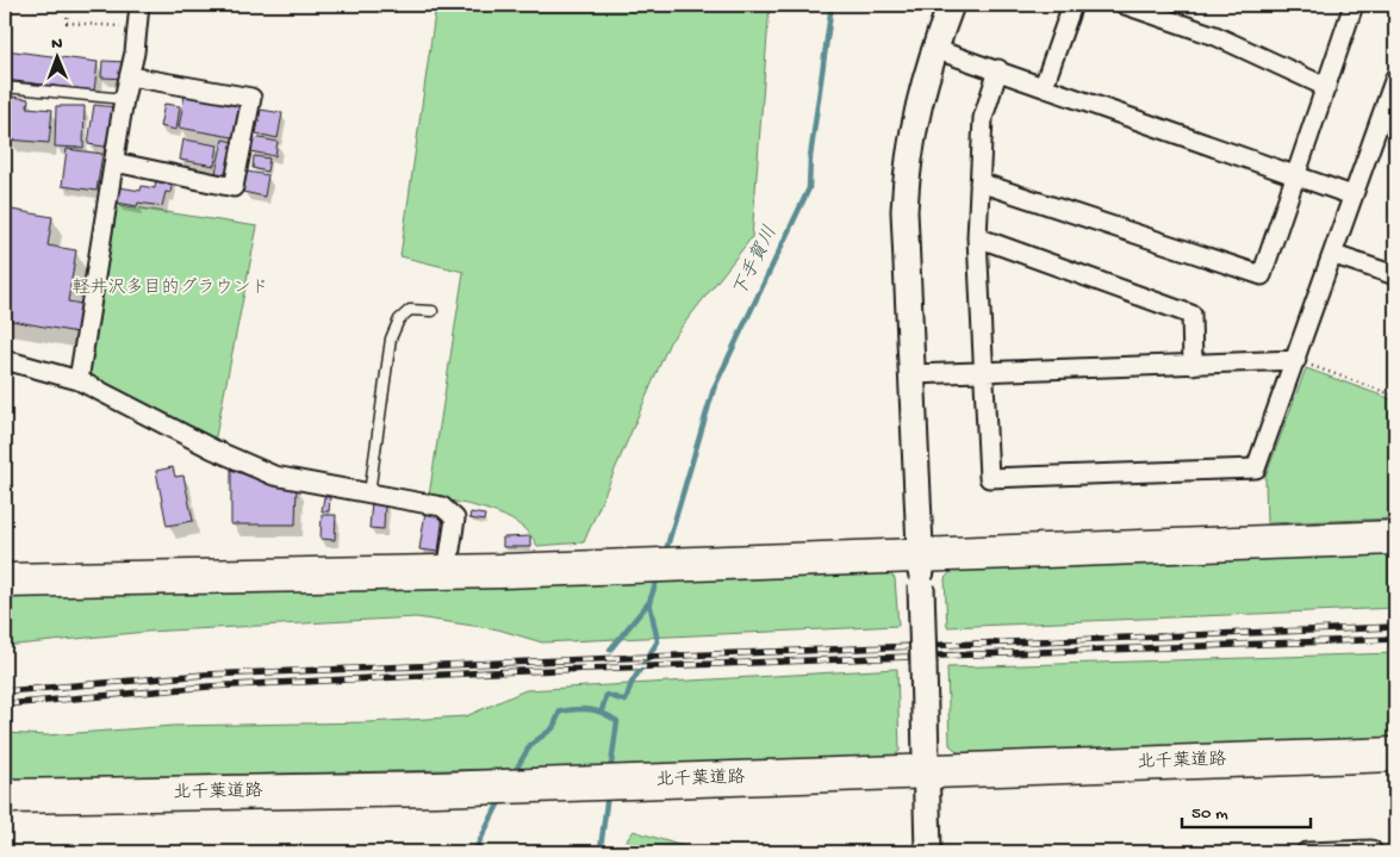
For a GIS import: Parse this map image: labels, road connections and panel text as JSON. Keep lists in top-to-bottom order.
{
  "streets": {
    "highway": ["北千葉道路"]
  },
  "water": ["下手賀川"],
  "parks": ["軽井沢多目的グラウンド"],
  "scale_bar": "50 m",
  "north": "top"
}
